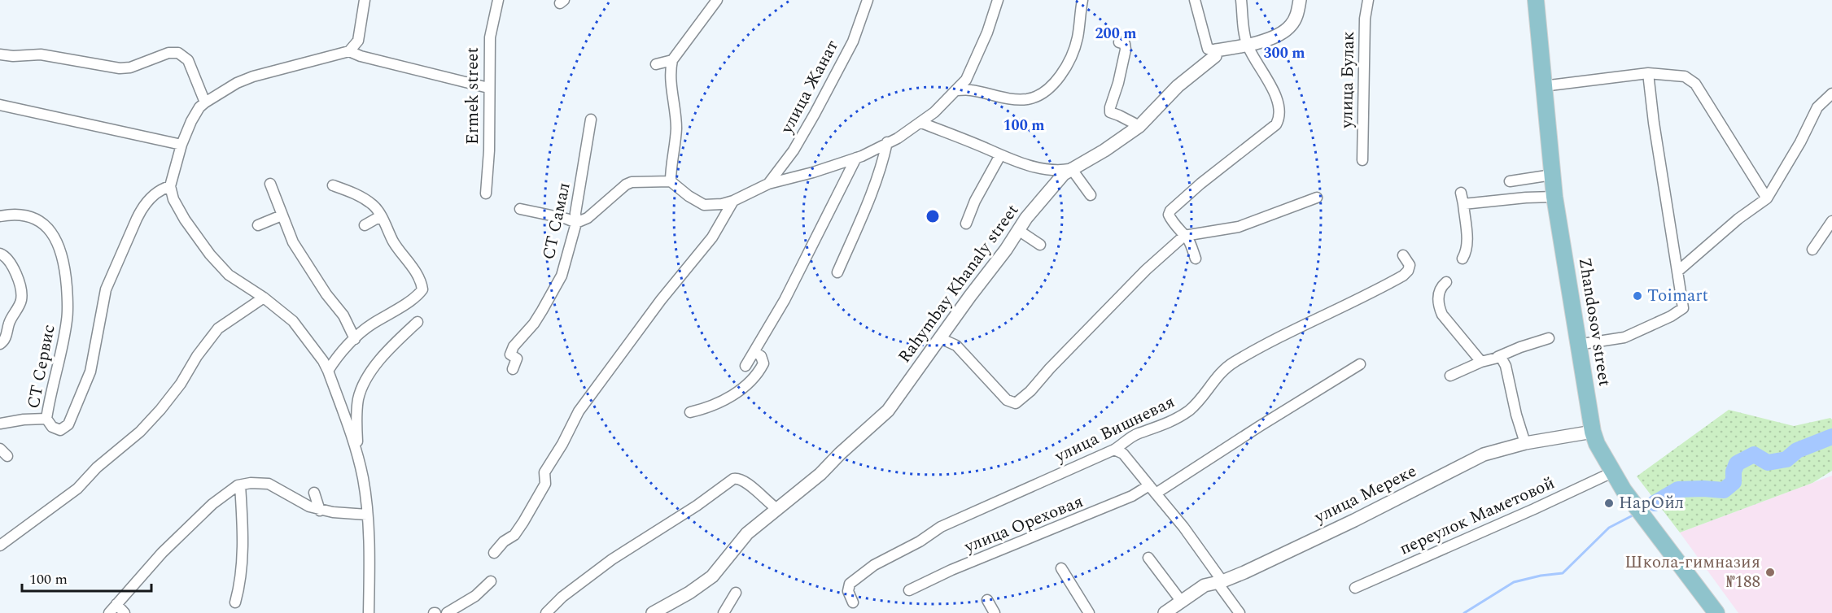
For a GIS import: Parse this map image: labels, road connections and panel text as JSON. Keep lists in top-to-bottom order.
{
  "streets": {
    "main road": ["Zhandosov street"],
    "street": [
      "улица Булак",
      "улица Жанат",
      "Ermek street",
      "СТ Самал",
      "Rahymbay Khanaly street",
      "СТ Сервис",
      "улица Вишневая",
      "улица Мереке",
      "переулок Маметовой",
      "улица Ореховая"
    ]
  },
  "crossings": [
    ["Zhandosov street", "улица Мереке"],
    ["Zhandosov street", "переулок Маметовой"]
  ],
  "places": ["Toimart", "НарОйл", "Школа-гимназия №188"],
  "scale_bar": "100 m",
  "rings": ["200 m", "300 m", "100 m"]
}
